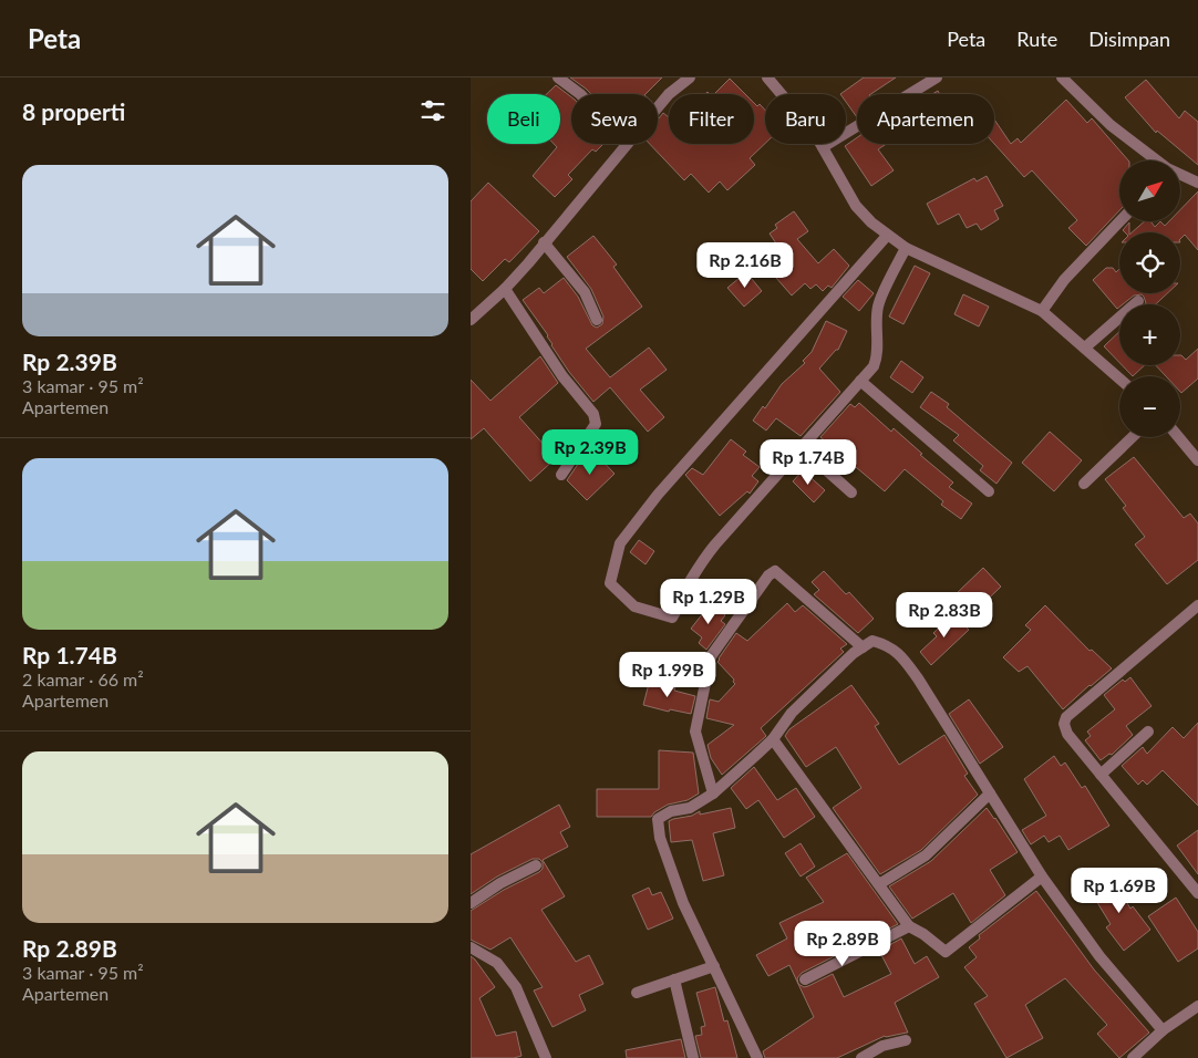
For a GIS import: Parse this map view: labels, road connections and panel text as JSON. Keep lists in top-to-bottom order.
{
  "north": "top right",
  "page": {
    "header": "Peta",
    "nav": ["Peta", "Rute", "Disimpan"],
    "heading": "8 properti",
    "chip": [
      "Beli",
      "Sewa",
      "Filter",
      "Baru",
      "Apartemen"
    ],
    "list": [
      {
        "name": "Rp 2.39B",
        "note": "3 kamar · 95 m² · Apartemen"
      },
      {
        "name": "Rp 1.74B",
        "note": "2 kamar · 66 m² · Apartemen"
      },
      {
        "name": "Rp 2.89B",
        "note": "3 kamar · 95 m² · Apartemen"
      }
    ],
    "map_buttons": ["+", "−"],
    "price": [
      "Rp 2.16B",
      "Rp 2.39B",
      "Rp 1.74B",
      "Rp 1.29B",
      "Rp 2.83B",
      "Rp 1.99B",
      "Rp 1.69B",
      "Rp 2.89B"
    ]
  }
}
